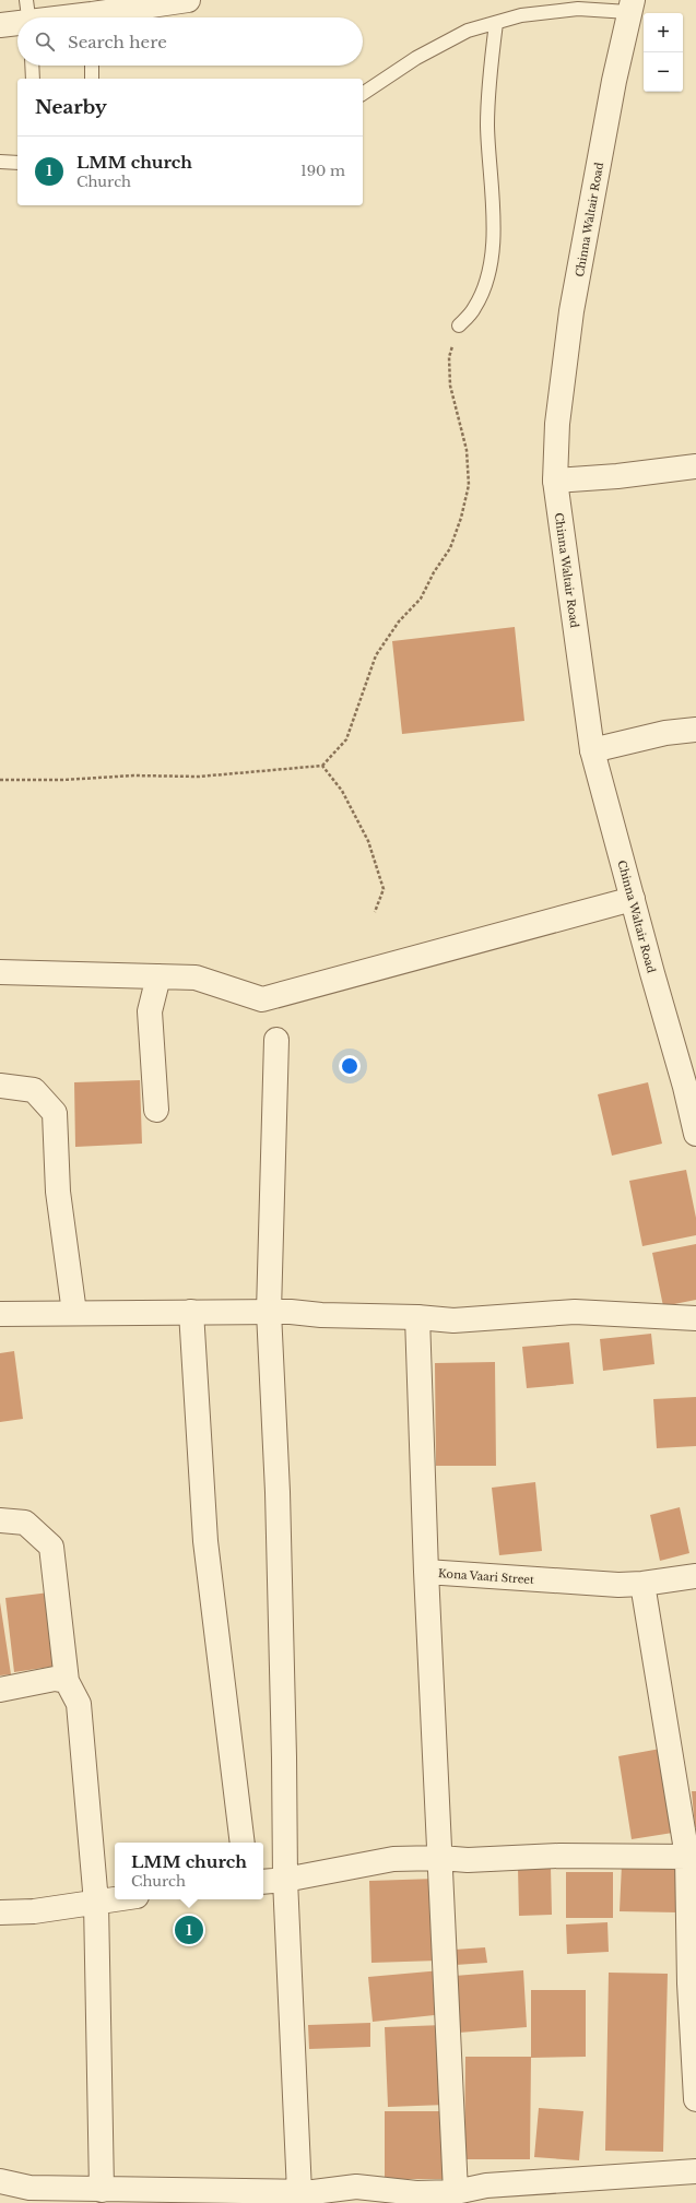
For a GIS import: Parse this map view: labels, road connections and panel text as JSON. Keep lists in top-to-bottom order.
{
  "streets": {
    "street": ["Chinna Waltair Road", "Kona Vaari Street"]
  },
  "page": {
    "map_buttons": ["+", "−"],
    "search": "Search here",
    "heading": "Nearby",
    "list": [
      {
        "mark": "1",
        "name": "LMM church",
        "note": "Church",
        "value": "190 m"
      }
    ],
    "popup": ["LMM church", "Church"],
    "pins": "1"
  }
}
